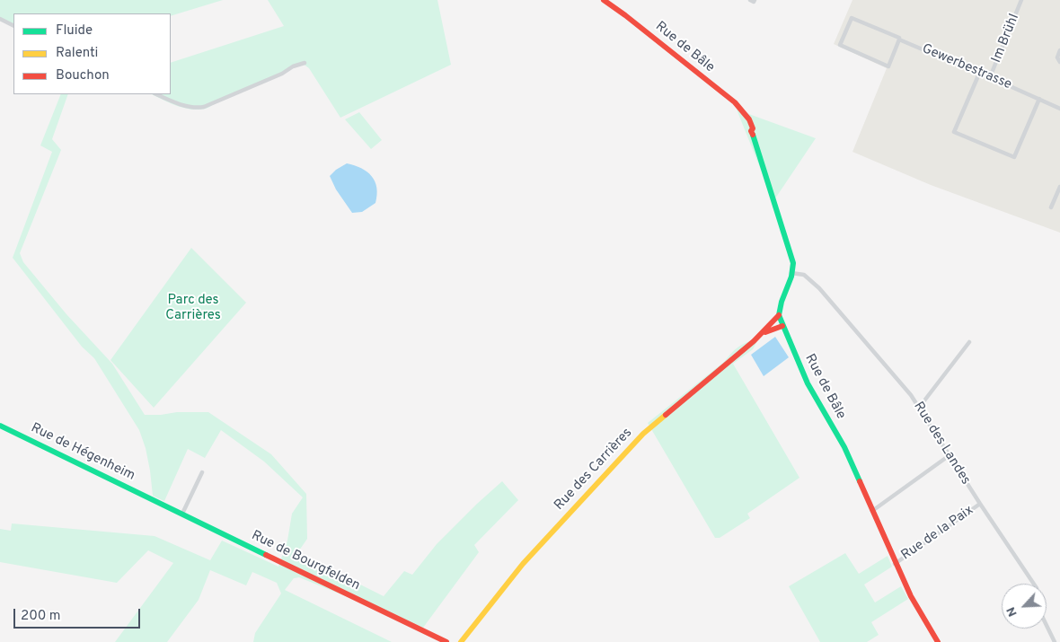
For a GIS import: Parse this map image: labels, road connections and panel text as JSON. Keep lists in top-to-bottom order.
{
  "streets": {
    "street": [
      "Im Brühl",
      "Rue de Bâle",
      "Gewerbestrasse",
      "Rue des Landes",
      "Rue de Hégenheim",
      "Rue des Carrières",
      "Rue de la Paix",
      "Rue de Bourgfelden"
    ]
  },
  "crossings": [
    ["Im Brühl", "Gewerbestrasse"],
    ["Rue de Bâle", "Rue des Landes"],
    ["Rue de Bâle", "Rue des Carrières"],
    ["Rue de Bâle", "Rue de la Paix"],
    ["Rue des Landes", "Rue de la Paix"],
    ["Rue de Hégenheim", "Rue de Bourgfelden"]
  ],
  "parks": ["Parc des Carrières"],
  "legend": ["Fluide", "Ralenti", "Bouchon"],
  "scale_bar": "200 m",
  "north": "bottom left"
}
